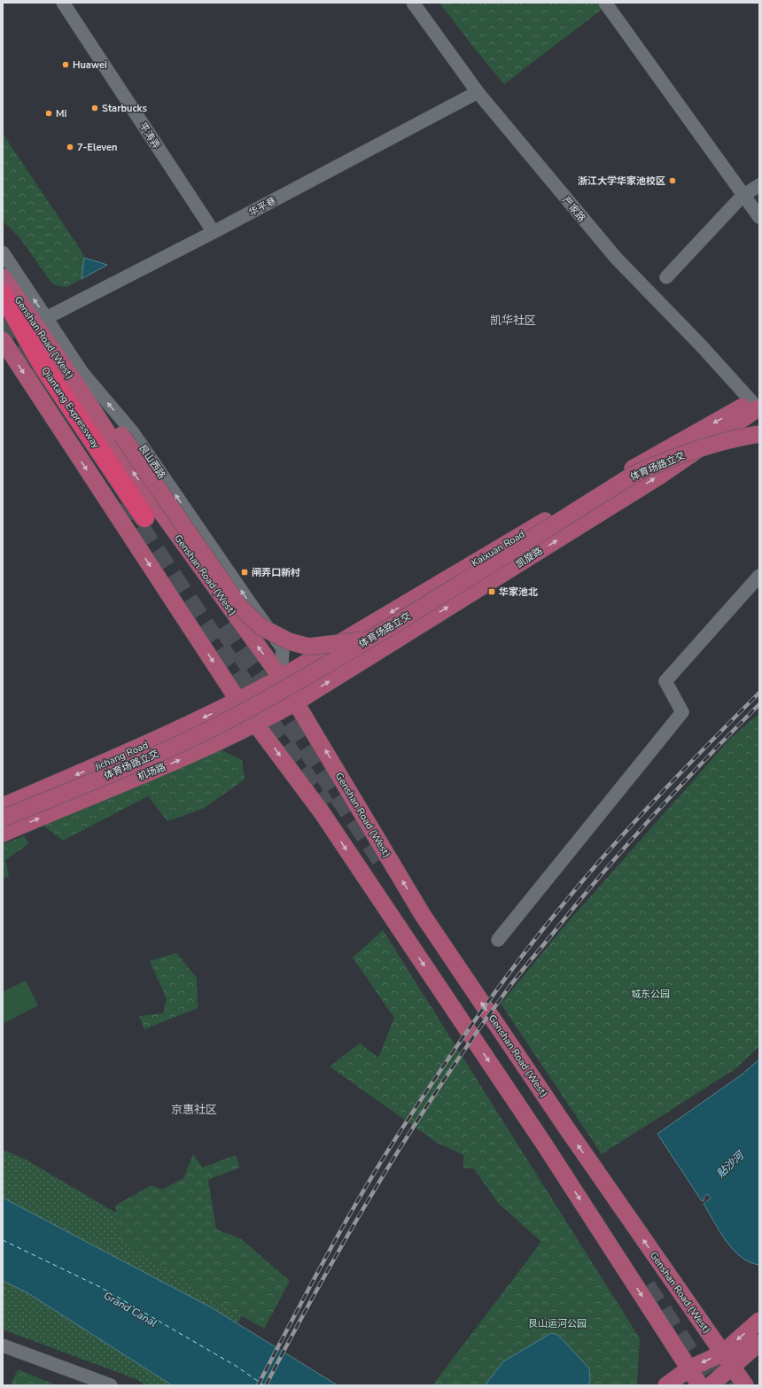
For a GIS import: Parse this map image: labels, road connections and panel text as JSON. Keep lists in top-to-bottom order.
{
  "streets": {
    "highway": ["Qiantang Expressway"],
    "main road": [
      "Genshan Road (West)",
      "体育场路立交",
      "Kaixuan Road",
      "凯旋路",
      "Jichang Road",
      "机场路"
    ],
    "street": [
      "平涛弄",
      "华平巷",
      "严家路",
      "艮山西路"
    ]
  },
  "crossings": [
    ["平涛弄", "华平巷"],
    ["华平巷", "严家路"],
    ["华平巷", "艮山西路"],
    ["严家路", "Kaixuan Road"],
    ["严家路", "凯旋路"],
    ["Genshan Road (West)", "艮山西路"],
    ["Genshan Road (West)", "Kaixuan Road"],
    ["Genshan Road (West)", "凯旋路"],
    ["Genshan Road (West)", "机场路"],
    ["艮山西路", "Kaixuan Road"],
    ["Kaixuan Road", "凯旋路"],
    ["Kaixuan Road", "Jichang Road"],
    ["凯旋路", "机场路"]
  ],
  "one_way": [
    "艮山西路",
    "Kaixuan Road",
    "凯旋路",
    "Jichang Road",
    "机场路"
  ],
  "districts": ["凯华社区", "京惠社区"],
  "water": ["贴沙河", "Grand Canal"],
  "parks": ["城东公园", "艮山运河公园"],
  "places": {
    "other": [
      "Huawei",
      "Starbucks",
      "Mi",
      "7-Eleven",
      "浙江大学华家池校区"
    ],
    "transit": ["闸弄口新村", "华家池北"]
  }
}
